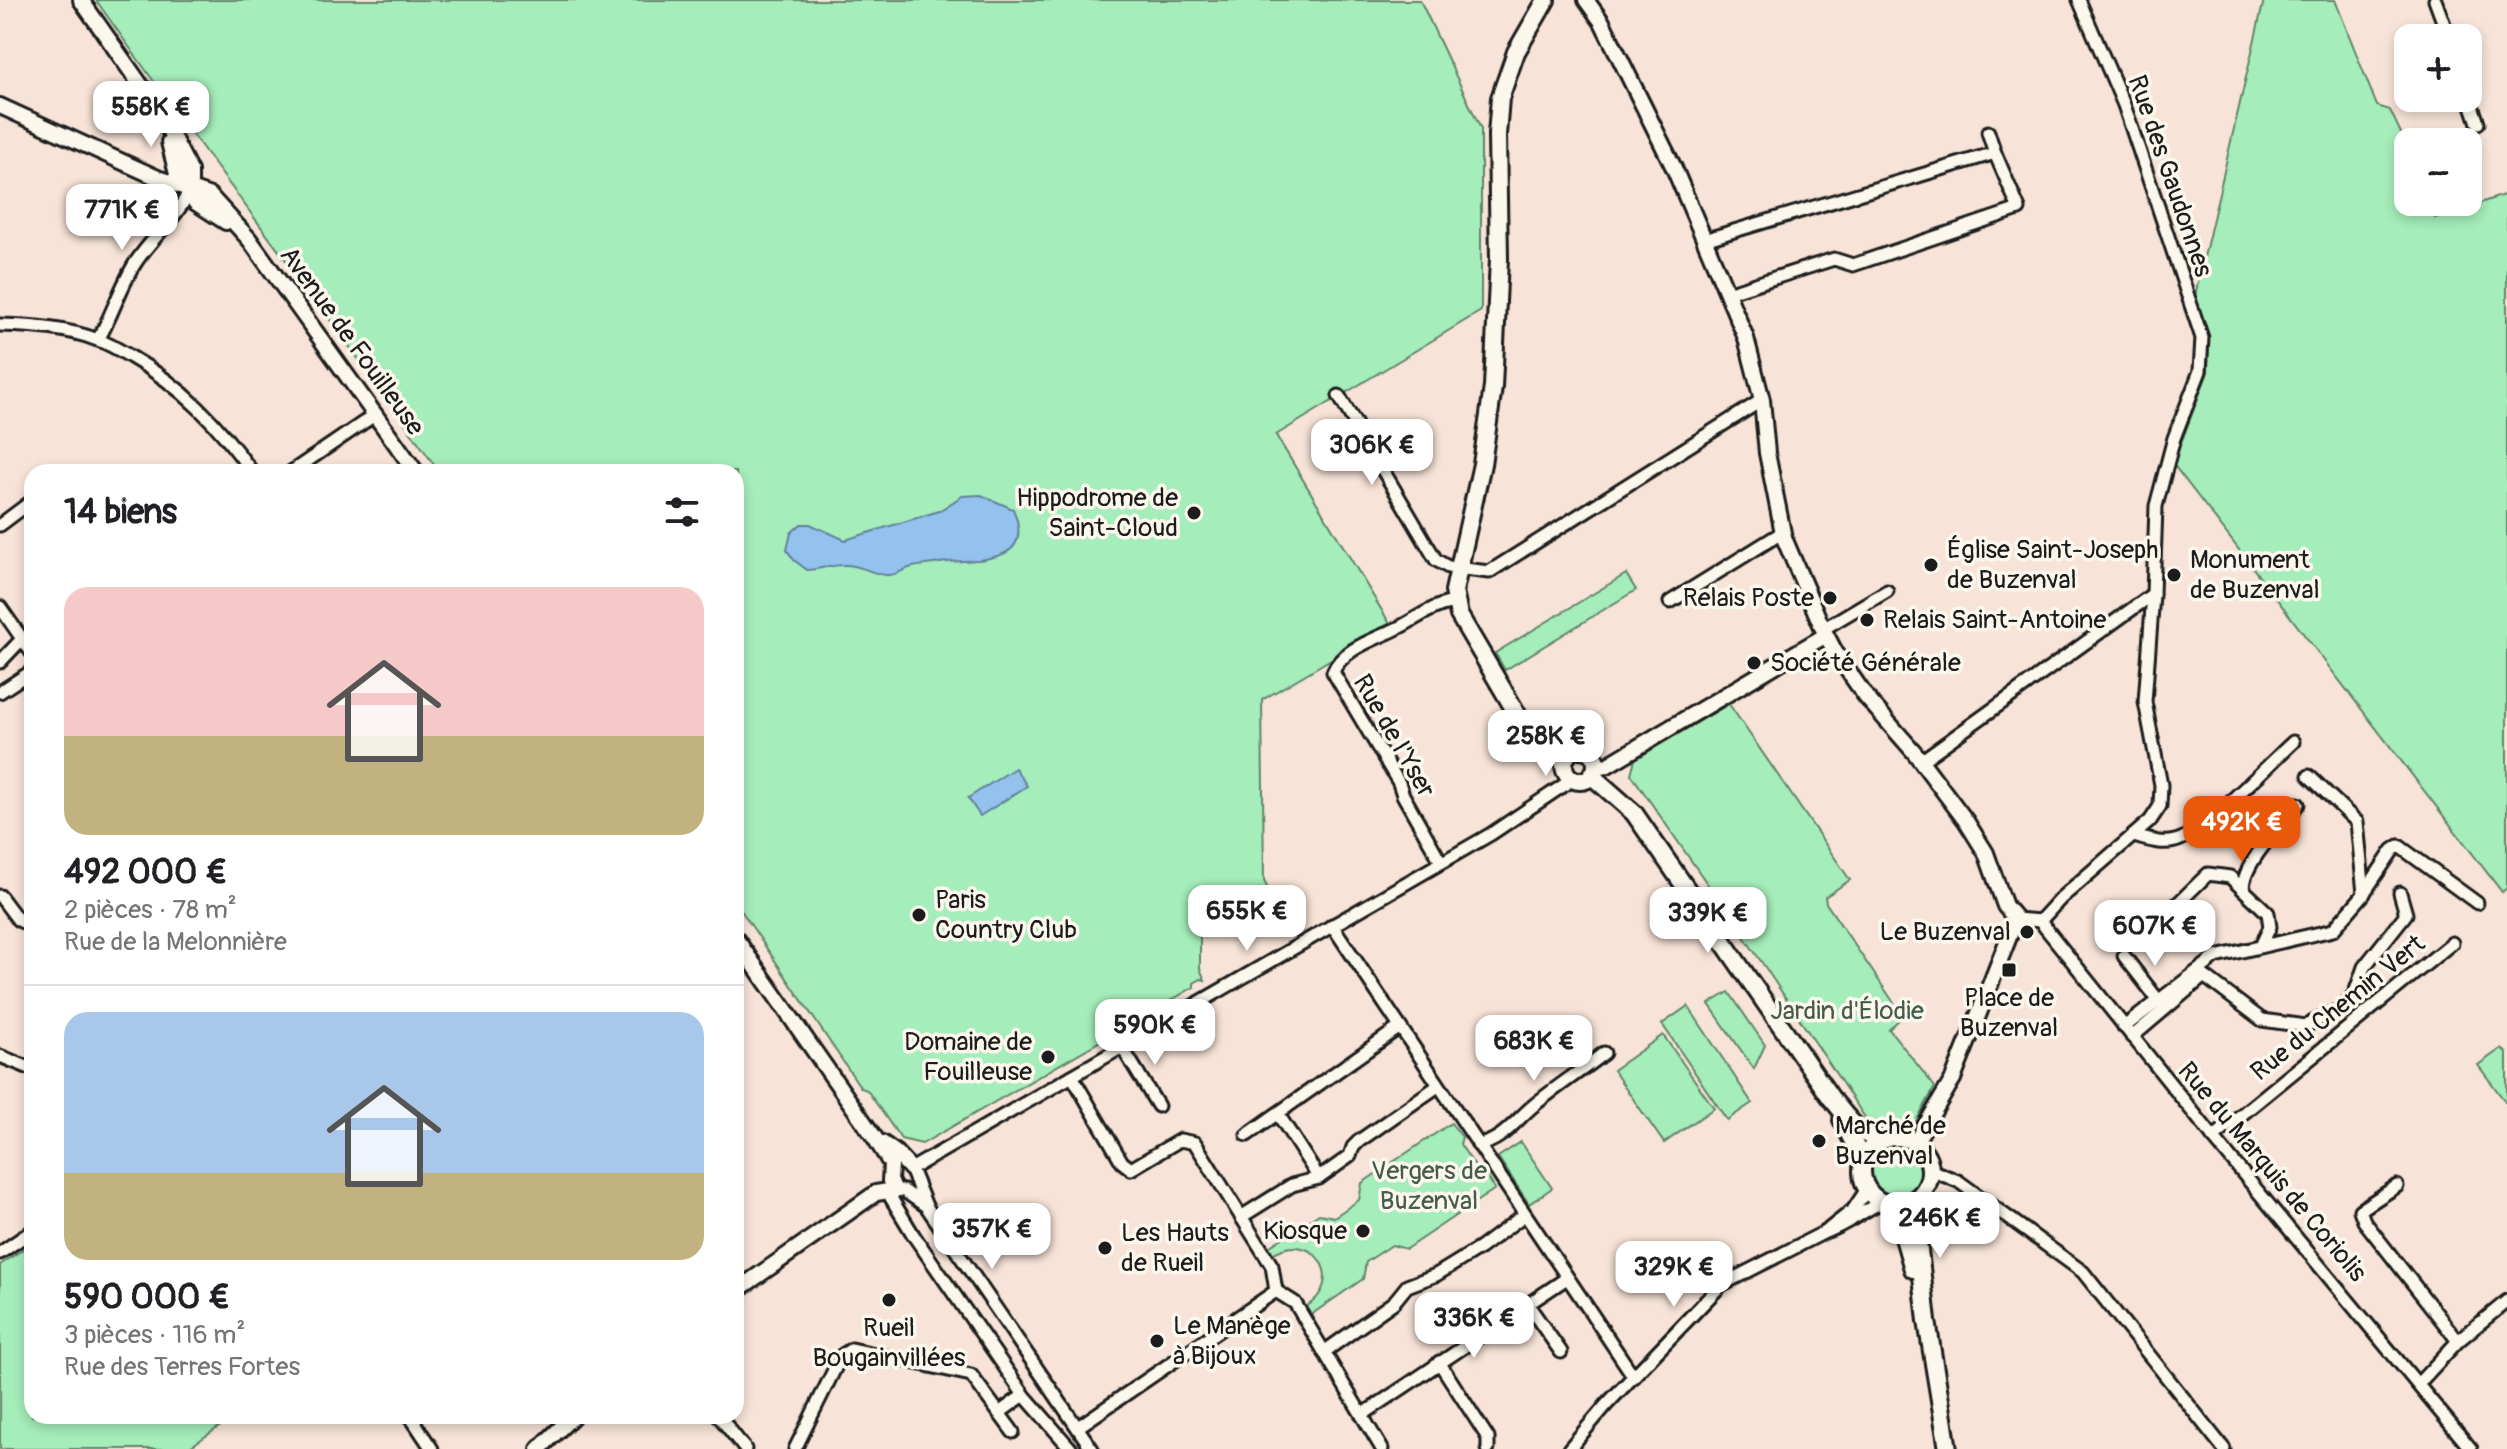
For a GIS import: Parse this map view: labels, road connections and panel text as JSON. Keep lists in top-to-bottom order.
{
  "streets": {
    "street": [
      "Rue des Gaudonnes",
      "Avenue de Fouilleuse",
      "Rue de l'Yser",
      "Rue du Chemin Vert",
      "Rue du Marquis de Coriolis"
    ]
  },
  "crossings": [
    ["Rue du Chemin Vert", "Rue du Marquis de Coriolis"]
  ],
  "parks": ["Jardin d'Élodie", "Vergers de Buzenval"],
  "places": {
    "other": [
      "Hippodrome de Saint-Cloud",
      "Église Saint-Joseph de Buzenval",
      "Monument de Buzenval",
      "Relais Poste",
      "Relais Saint-Antoine",
      "Société Générale",
      "Paris Country Club",
      "Le Buzenval",
      "Domaine de Fouilleuse",
      "Marché de Buzenval",
      "Kiosque",
      "Les Hauts de Rueil",
      "Rueil Bougainvillées",
      "Le Manège à Bijoux"
    ],
    "transit": ["Place de Buzenval"]
  },
  "page": {
    "map_buttons": ["+", "−"],
    "price": [
      "558K €",
      "771K €",
      "306K €",
      "258K €",
      "492K €",
      "655K €",
      "339K €",
      "607K €",
      "590K €",
      "683K €",
      "246K €",
      "357K €",
      "329K €",
      "336K €"
    ],
    "heading": "14 biens",
    "list": [
      {
        "name": "492 000 €",
        "note": "2 pièces · 78 m² · Rue de la Melonnière"
      },
      {
        "name": "590 000 €",
        "note": "3 pièces · 116 m² · Rue des Terres Fortes"
      }
    ]
  }
}
